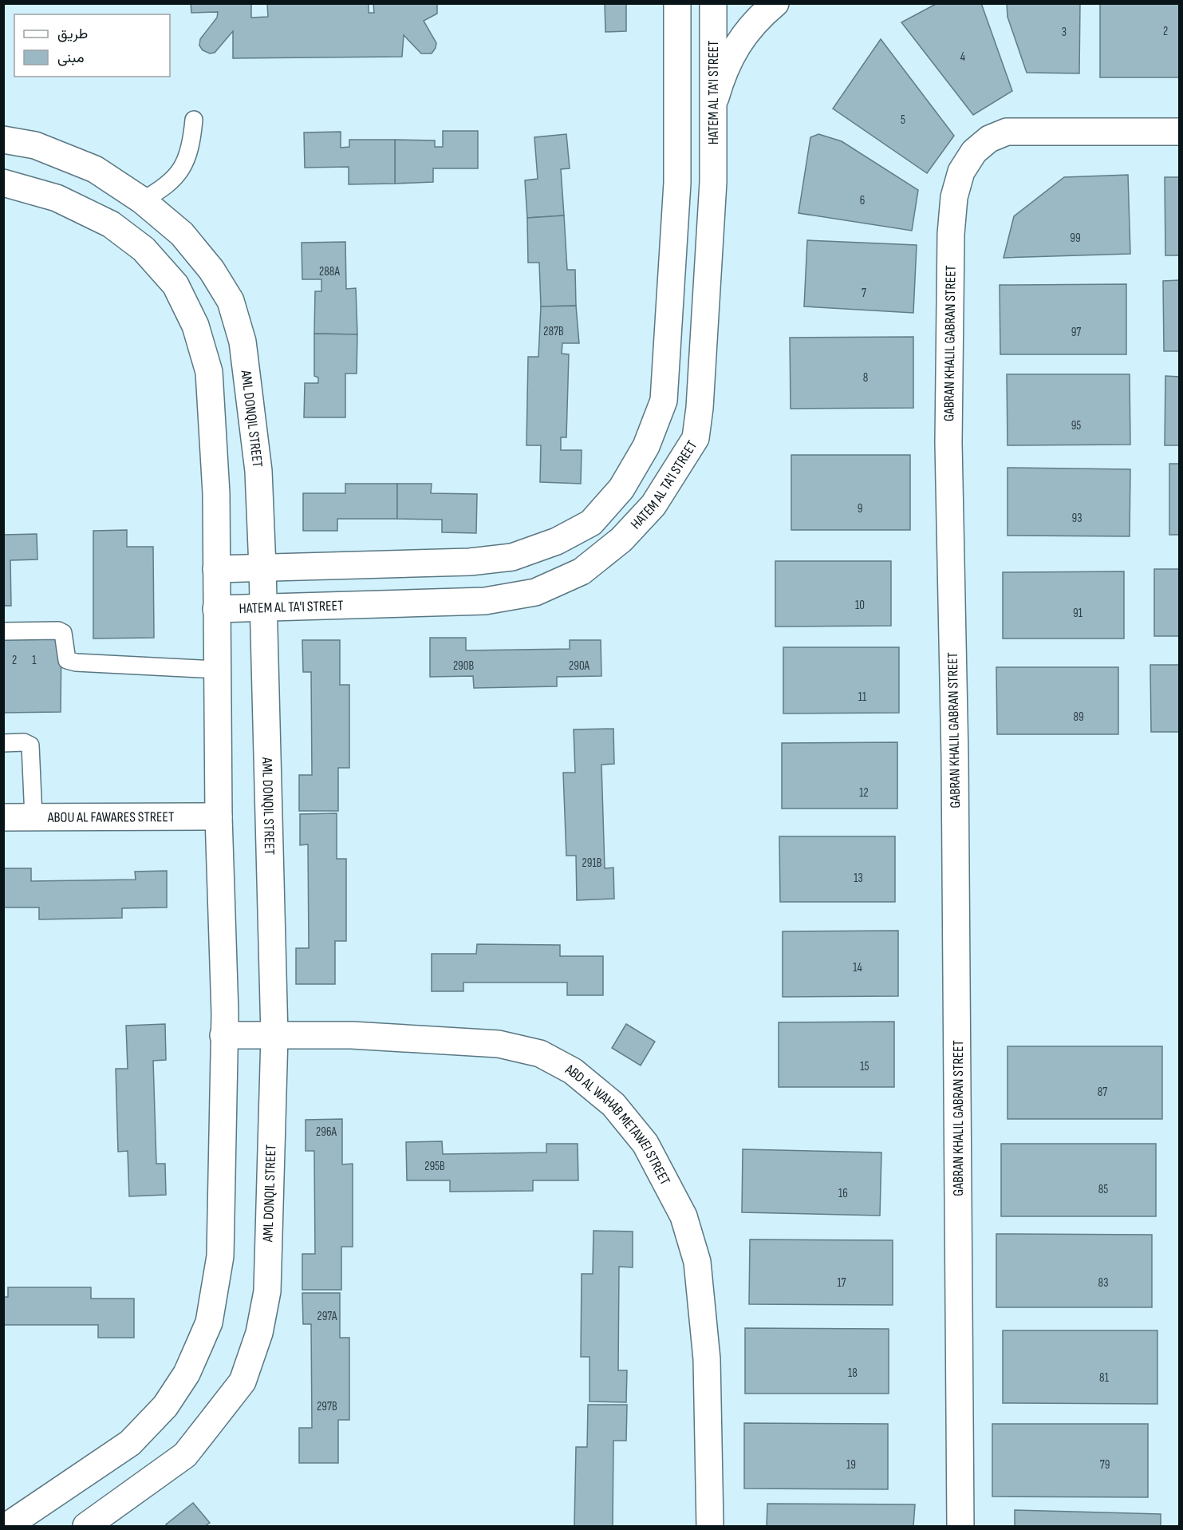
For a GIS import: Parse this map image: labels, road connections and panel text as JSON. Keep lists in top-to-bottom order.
{
  "streets": {
    "street": [
      "HATEM AL TA'I STREET",
      "GABRAN KHALIL GABRAN STREET",
      "AML DONQIL STREET",
      "ABOU AL FAWARES STREET",
      "ABD AL WAHAB METAWEI STREET"
    ]
  },
  "crossings": [
    ["HATEM AL TA'I STREET", "AML DONQIL STREET"],
    ["AML DONQIL STREET", "ABD AL WAHAB METAWEI STREET"]
  ],
  "house_numbers": [
    "2",
    "3",
    "4",
    "5",
    "6",
    "99",
    "288A",
    "7",
    "287B",
    "97",
    "8",
    "95",
    "9",
    "93",
    "10",
    "91",
    "2",
    "1",
    "290B",
    "290A",
    "11",
    "89",
    "12",
    "291B",
    "13",
    "14",
    "15",
    "87",
    "296A",
    "295B",
    "85",
    "16",
    "17",
    "83",
    "297A",
    "18",
    "81",
    "297B",
    "19",
    "79"
  ],
  "legend": ["طريق", "مبنى"]
}
